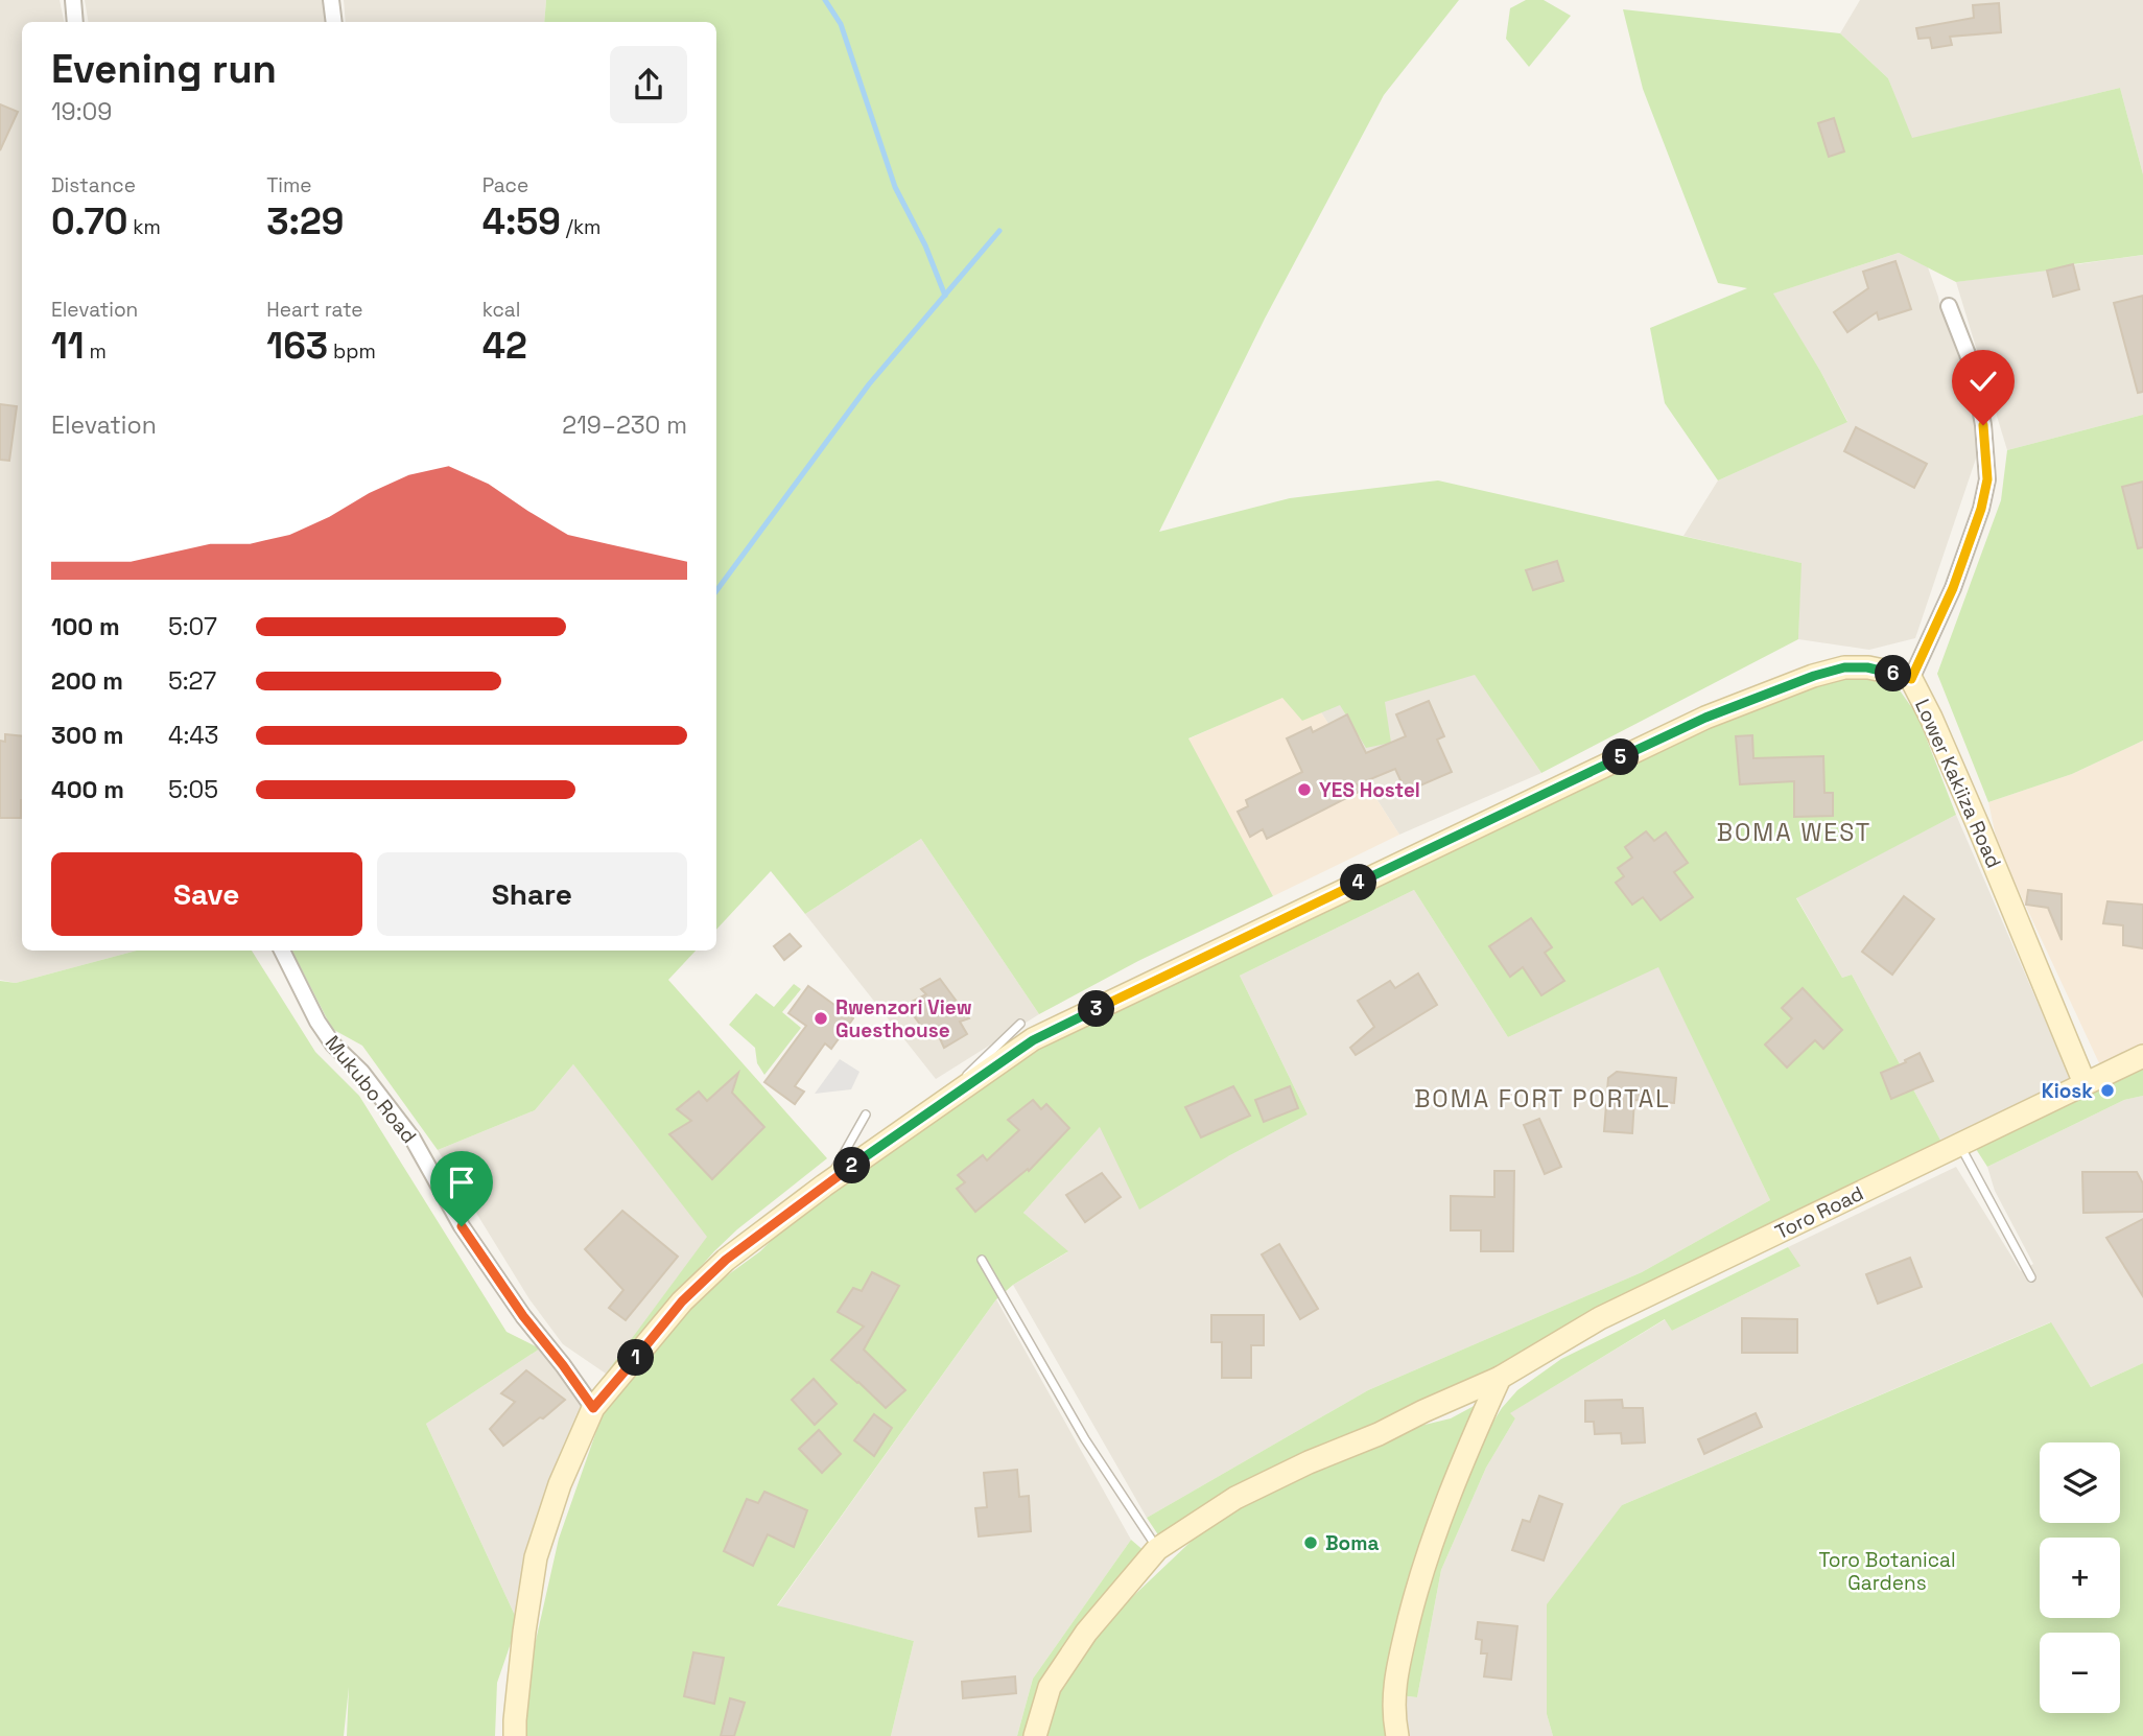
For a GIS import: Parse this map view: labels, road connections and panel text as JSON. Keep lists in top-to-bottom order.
{
  "streets": {
    "main road": ["Lower Kakiiza Road", "Toro Road"],
    "street": ["Mukubo Road"]
  },
  "crossings": [
    ["Lower Kakiiza Road", "Mukubo Road"],
    ["Lower Kakiiza Road", "Toro Road"]
  ],
  "districts": ["BOMA WEST", "BOMA FORT PORTAL"],
  "parks": ["Toro Botanical Gardens"],
  "places": [
    "YES Hostel",
    "Rwenzori View Guesthouse",
    "Kiosk",
    "Boma"
  ],
  "page": {
    "heading": ["Evening run", "19:09"],
    "stats": [
      ["Distance", "0.70 km"],
      ["Time", "3:29"],
      ["Pace", "4:59 /km"],
      ["Elevation", "11 m"],
      ["Heart rate", "163 bpm"],
      ["kcal", "42"]
    ],
    "chart": ["Elevation", "219–230 m"],
    "list": [
      {
        "name": "100 m",
        "note": "5:07"
      },
      {
        "name": "200 m",
        "note": "5:27"
      },
      {
        "name": "300 m",
        "note": "4:43"
      },
      {
        "name": "400 m",
        "note": "5:05"
      }
    ],
    "pins": [
      "6",
      "5",
      "4",
      "3",
      "2",
      "1"
    ],
    "buttons": ["Save", "Share"],
    "map_buttons": ["+", "−"]
  }
}
